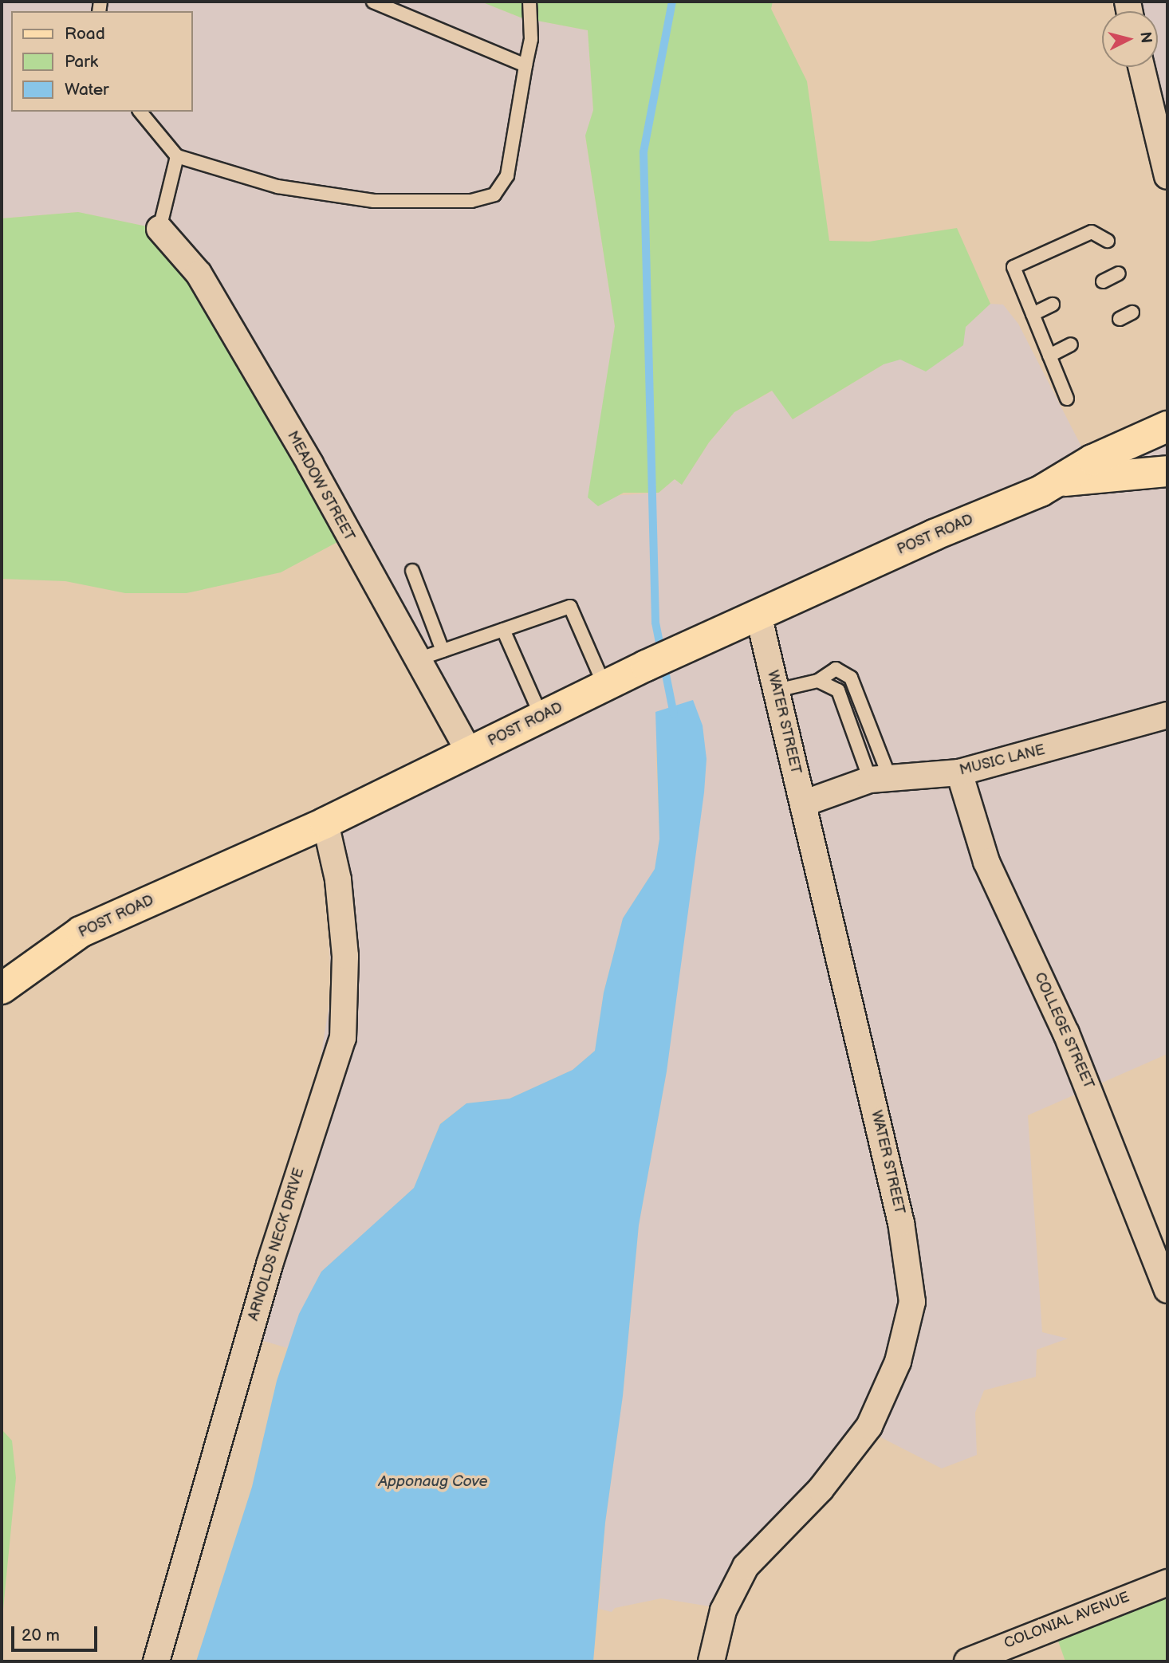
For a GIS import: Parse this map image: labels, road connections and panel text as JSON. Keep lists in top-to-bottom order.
{
  "streets": {
    "main road": ["POST ROAD"],
    "street": [
      "MEADOW STREET",
      "WATER STREET",
      "MUSIC LANE",
      "COLLEGE STREET",
      "ARNOLDS NECK DRIVE",
      "COLONIAL AVENUE"
    ]
  },
  "crossings": [
    ["MEADOW STREET", "POST ROAD"],
    ["POST ROAD", "WATER STREET"],
    ["POST ROAD", "ARNOLDS NECK DRIVE"],
    ["WATER STREET", "MUSIC LANE"],
    ["MUSIC LANE", "COLLEGE STREET"]
  ],
  "water": ["Apponaug Cove"],
  "legend": ["Road", "Park", "Water"],
  "scale_bar": "20 m",
  "north": "right"
}
